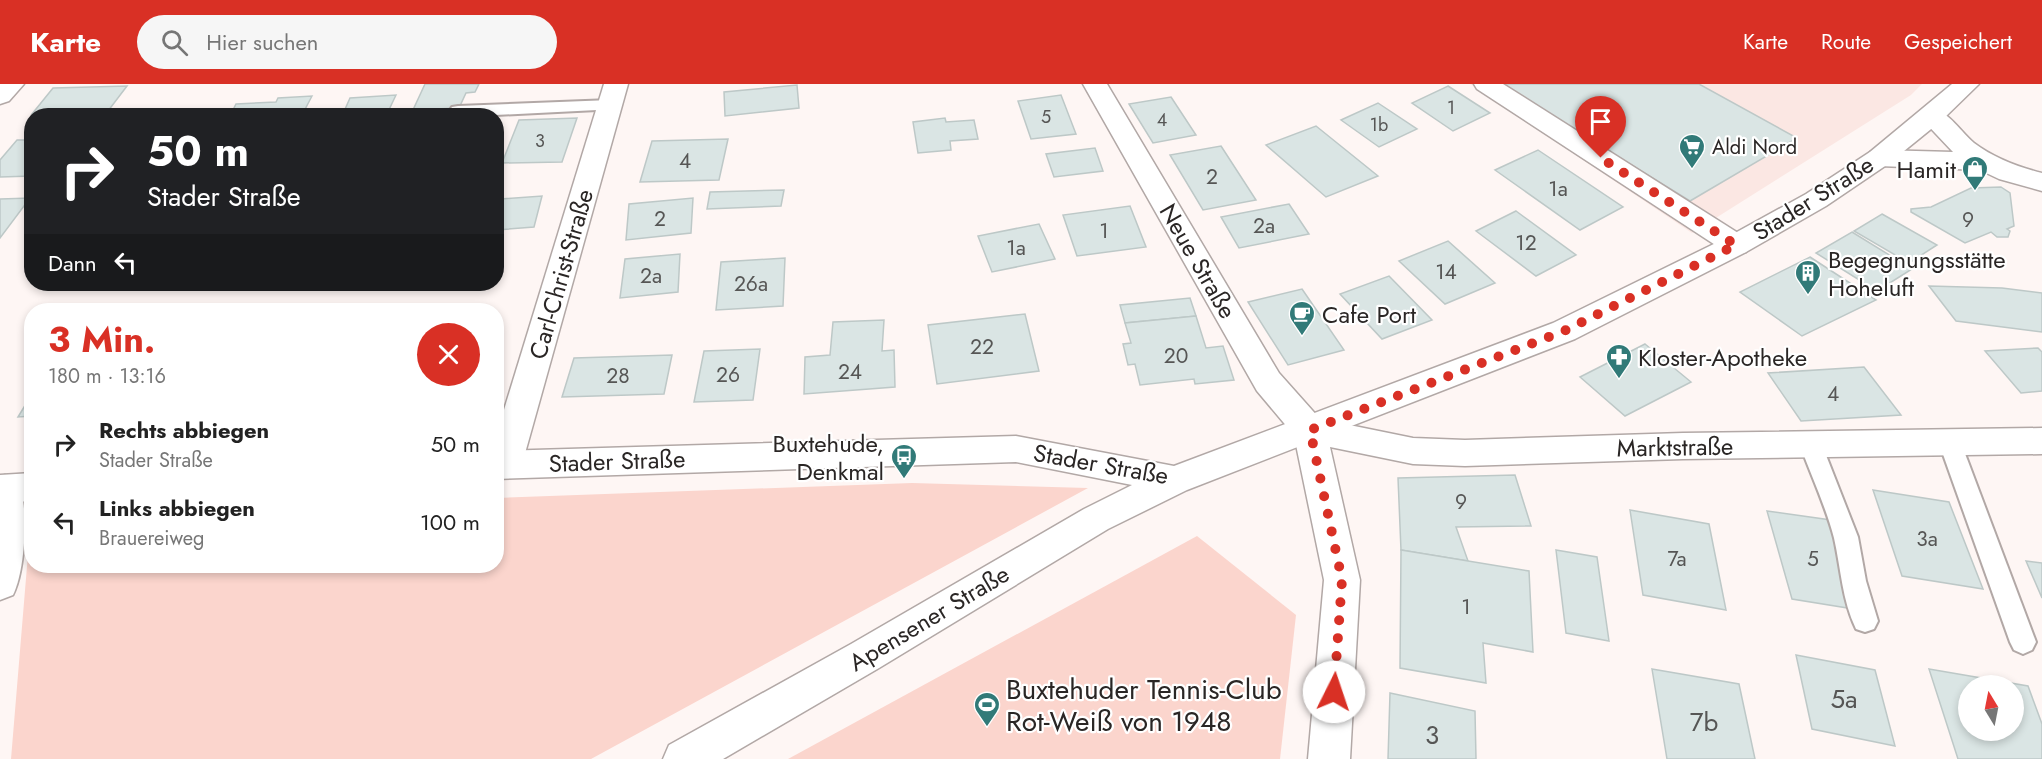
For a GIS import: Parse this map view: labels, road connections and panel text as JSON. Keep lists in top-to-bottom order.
{
  "streets": {
    "street": [
      "Stader Straße",
      "Neue Straße",
      "Carl-Christ-Straße",
      "Marktstraße",
      "Apensener Straße"
    ]
  },
  "crossings": [
    ["Stader Straße", "Neue Straße"],
    ["Stader Straße", "Marktstraße"],
    ["Stader Straße", "Apensener Straße"],
    ["Neue Straße", "Marktstraße"]
  ],
  "places": {
    "supermarket": ["Aldi Nord"],
    "shop": ["Hamit"],
    "building": ["Begegnungsstätte Hoheluft"],
    "cafe": ["Cafe Port"],
    "pharmacy": ["Kloster-Apotheke"],
    "bus stop": ["Buxtehude, Denkmal"],
    "sports": ["Buxtehuder Tennis-Club Rot-Weiß von 1948"]
  },
  "house_numbers": [
    "1",
    "5",
    "4",
    "1b",
    "3",
    "4",
    "2",
    "1a",
    "2",
    "9",
    "2a",
    "1",
    "12",
    "1a",
    "14",
    "2a",
    "26a",
    "22",
    "20",
    "24",
    "26",
    "28",
    "4",
    "9",
    "3a",
    "7a",
    "5",
    "1",
    "5a",
    "7b",
    "3"
  ],
  "north": "top",
  "page": {
    "header": "Karte",
    "search": "Hier suchen",
    "nav": ["Karte", "Route", "Gespeichert"],
    "turn": ["50 m", "Stader Straße"],
    "then": "Dann",
    "heading": ["3 Min.", "180 m · 13:16"],
    "list": [
      {
        "name": "Rechts abbiegen",
        "note": "Stader Straße",
        "value": "50 m"
      },
      {
        "name": "Links abbiegen",
        "note": "Brauereiweg",
        "value": "100 m"
      }
    ]
  }
}
